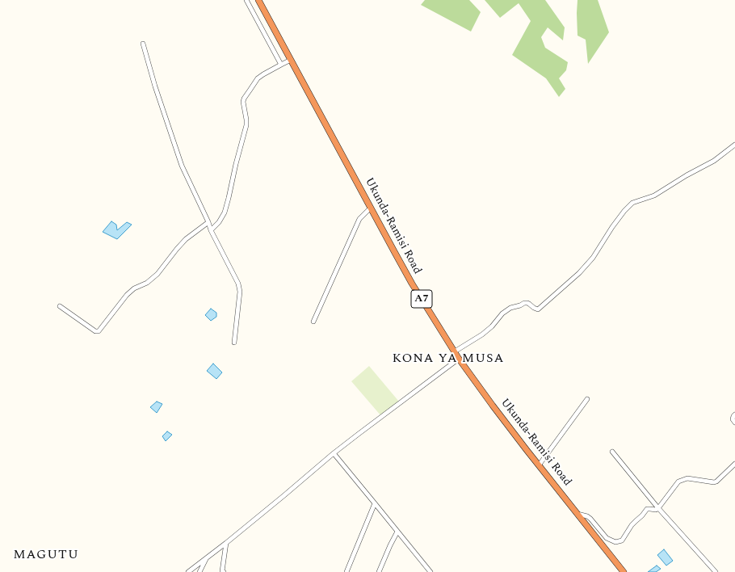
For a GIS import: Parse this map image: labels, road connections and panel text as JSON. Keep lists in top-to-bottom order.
{
  "streets": {
    "highway": ["Ukunda-Ramisi Road", "A7"]
  },
  "districts": ["KONA YA MUSA", "MAGUTU"]
}
